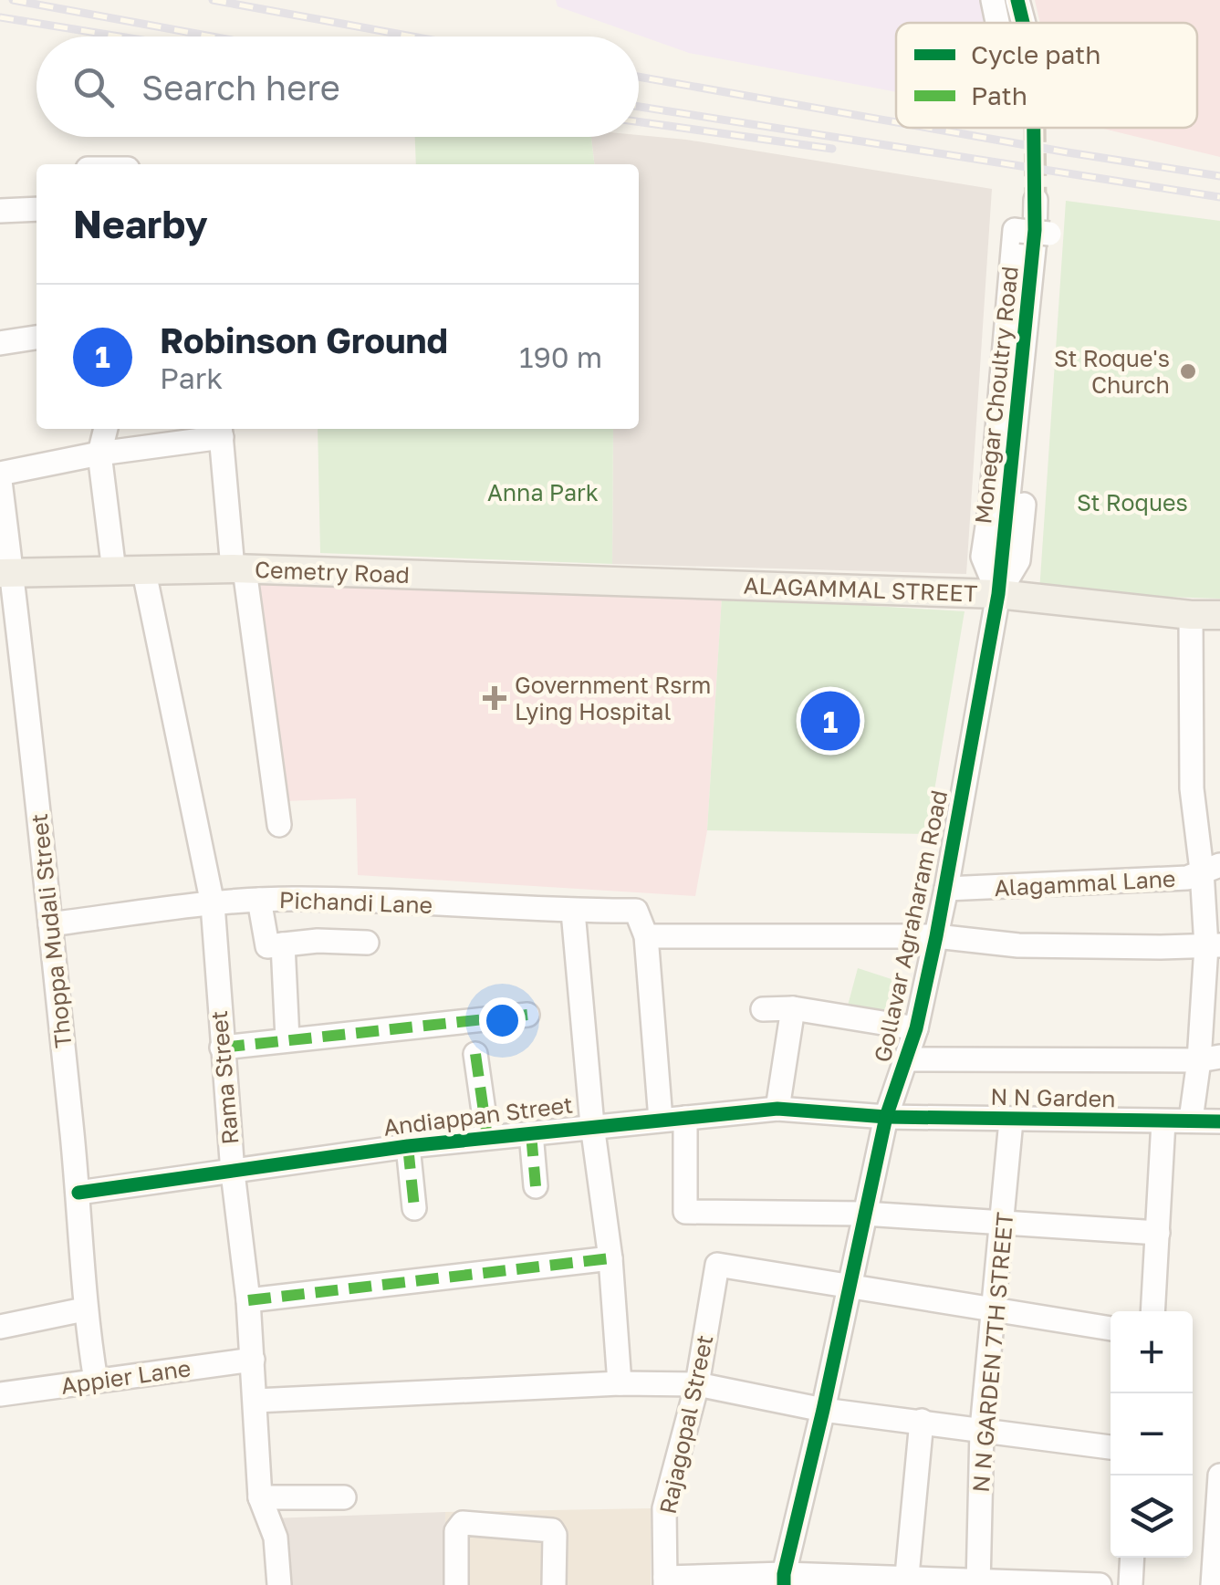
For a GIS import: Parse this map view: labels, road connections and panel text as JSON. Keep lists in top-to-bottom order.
{
  "streets": {
    "main road": ["Cemetry Road", "ALAGAMMAL STREET"],
    "street": [
      "Monegar Choultry Road",
      "Alagammal Lane",
      "Pichandi Lane",
      "Gollavar Agraharam Road",
      "Thoppa Mudali Street",
      "Rama Street",
      "N N Garden",
      "Andiappan Street",
      "N N GARDEN 7TH STREET",
      "Appier Lane",
      "Rajagopal Street"
    ]
  },
  "crossings": [
    ["Monegar Choultry Road", "ALAGAMMAL STREET"],
    ["Monegar Choultry Road", "Gollavar Agraharam Road"],
    ["Cemetry Road", "ALAGAMMAL STREET"],
    ["Cemetry Road", "Thoppa Mudali Street"],
    ["Cemetry Road", "Rama Street"],
    ["ALAGAMMAL STREET", "Gollavar Agraharam Road"],
    ["Alagammal Lane", "Gollavar Agraharam Road"],
    ["Pichandi Lane", "Thoppa Mudali Street"],
    ["Pichandi Lane", "Rama Street"],
    ["Gollavar Agraharam Road", "N N Garden"],
    ["Gollavar Agraharam Road", "Andiappan Street"],
    ["Gollavar Agraharam Road", "Rajagopal Street"],
    ["Thoppa Mudali Street", "Andiappan Street"],
    ["Thoppa Mudali Street", "Appier Lane"],
    ["Rama Street", "Andiappan Street"],
    ["Rama Street", "Appier Lane"],
    ["N N Garden", "Andiappan Street"],
    ["N N Garden", "N N GARDEN 7TH STREET"]
  ],
  "parks": ["Anna Park", "St Roques"],
  "places": {
    "other": ["St Roque's Church"],
    "health": ["Government Rsrm Lying Hospital"]
  },
  "legend": ["Cycle path", "Path"],
  "page": {
    "search": "Search here",
    "heading": "Nearby",
    "list": [
      {
        "mark": "1",
        "name": "Robinson Ground",
        "note": "Park",
        "value": "190 m"
      }
    ],
    "pins": "1",
    "map_buttons": ["+", "−"]
  }
}
